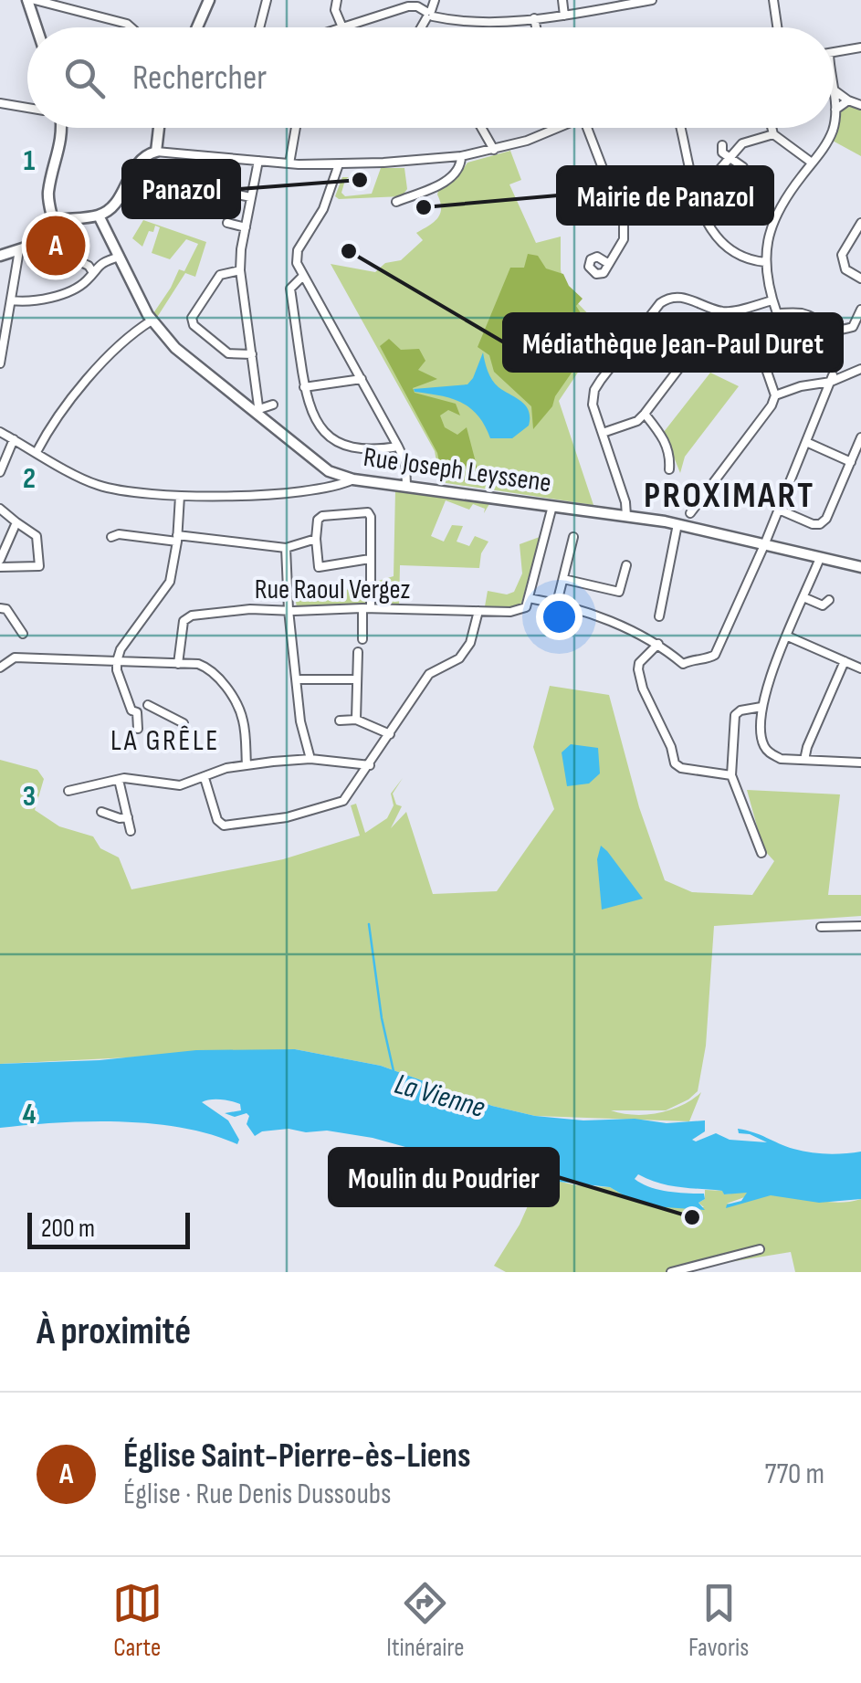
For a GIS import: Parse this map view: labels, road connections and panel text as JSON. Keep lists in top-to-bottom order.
{
  "streets": {
    "street": ["Rue Joseph Leyssene", "Rue Raoul Vergez"]
  },
  "districts": ["PROXIMART", "LA GRÊLE"],
  "water": ["La Vienne"],
  "places": [
    "Panazol",
    "Mairie de Panazol",
    "Médiathèque Jean-Paul Duret",
    "Moulin du Poudrier"
  ],
  "scale_bar": "200 m",
  "page": {
    "search": "Rechercher",
    "pins": "A",
    "scale": "200 m",
    "heading": "À proximité",
    "list": [
      {
        "mark": "A",
        "name": "Église Saint-Pierre-ès-Liens",
        "note": "Église · Rue Denis Dussoubs",
        "value": "770 m"
      }
    ],
    "nav": ["Carte", "Itinéraire", "Favoris"]
  },
  "grid": {
    "rows": [
      "1",
      "2",
      "3",
      "4"
    ]
  }
}
